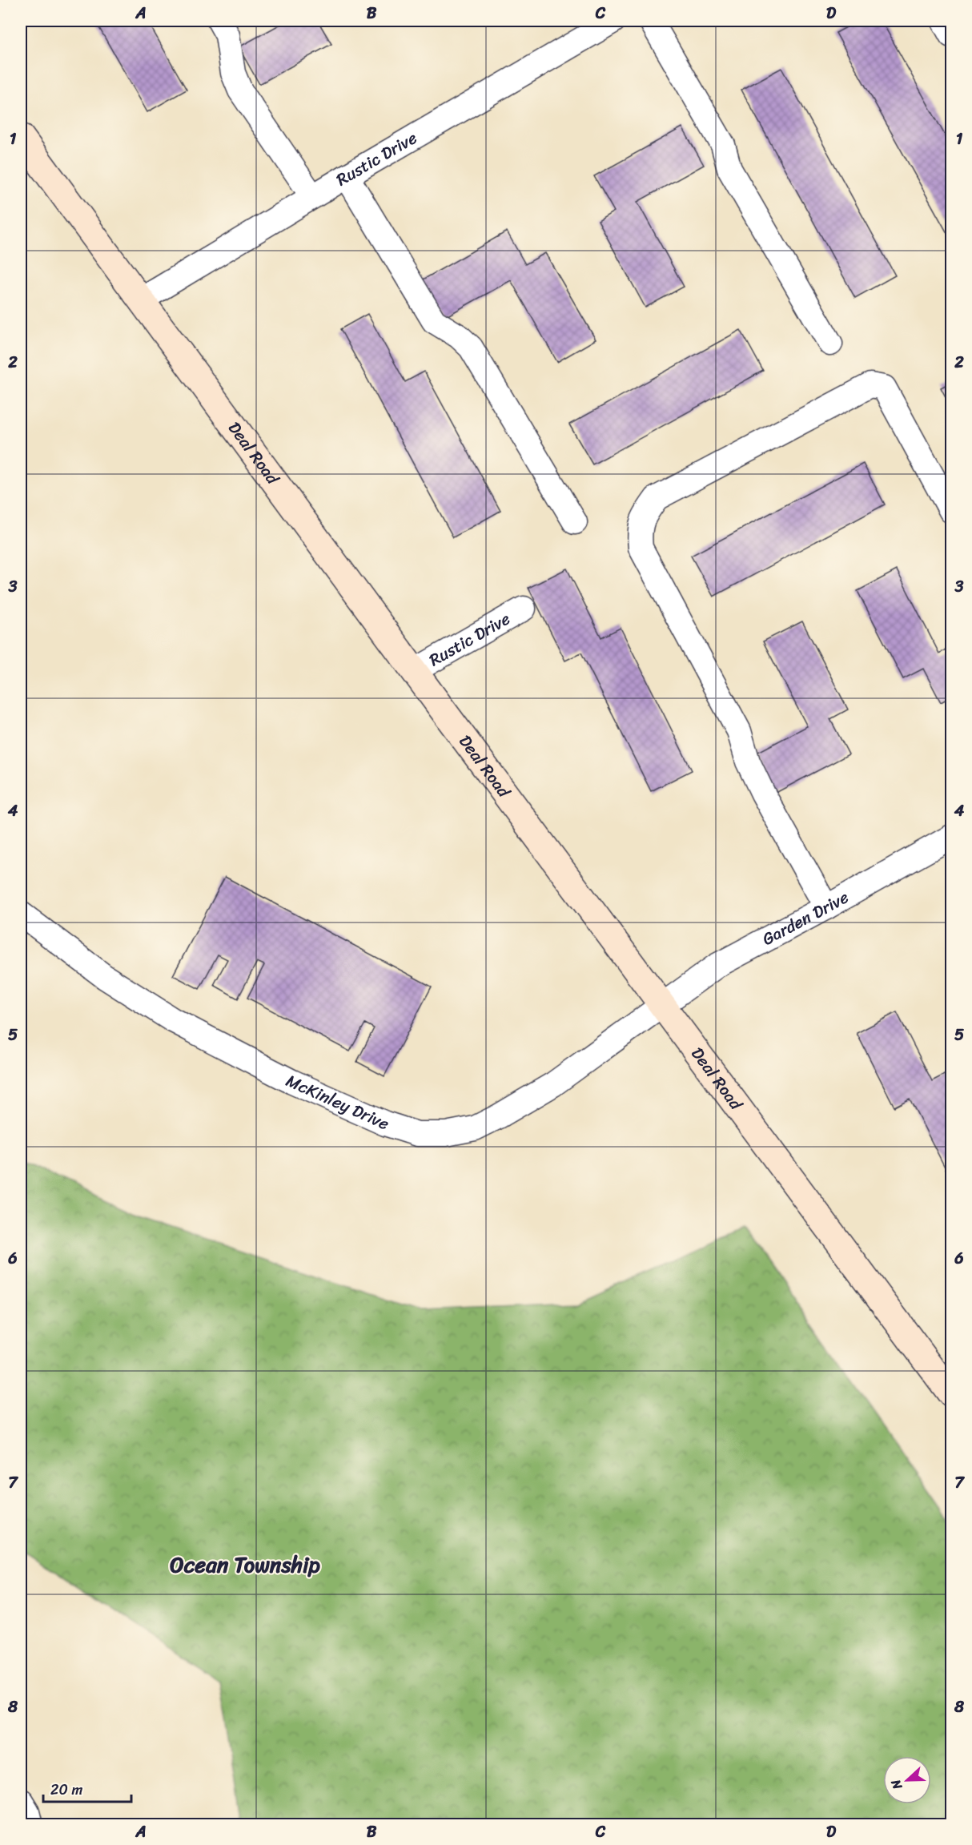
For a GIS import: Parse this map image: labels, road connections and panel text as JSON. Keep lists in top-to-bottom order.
{
  "streets": {
    "street": [
      "Rustic Drive",
      "Deal Road",
      "Garden Drive",
      "McKinley Drive"
    ]
  },
  "crossings": [
    ["Rustic Drive", "Deal Road"],
    ["Deal Road", "Garden Drive"],
    ["Deal Road", "McKinley Drive"],
    ["Garden Drive", "McKinley Drive"]
  ],
  "districts": ["Ocean Township"],
  "scale_bar": "20 m",
  "north": "left",
  "grid": {
    "columns": [
      "A",
      "B",
      "C",
      "D"
    ],
    "rows": [
      "1",
      "2",
      "3",
      "4",
      "5",
      "6",
      "7",
      "8"
    ]
  }
}
